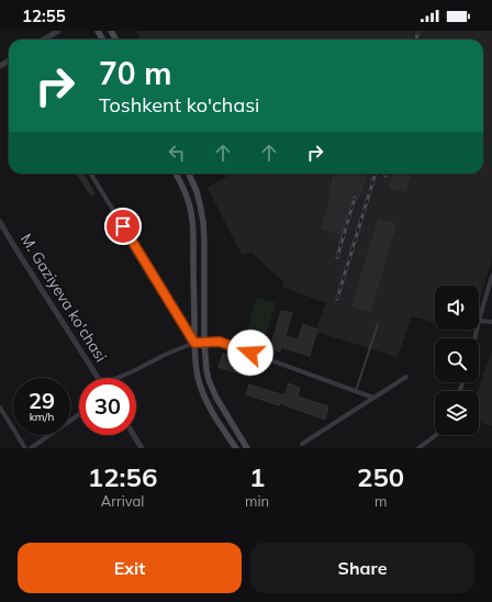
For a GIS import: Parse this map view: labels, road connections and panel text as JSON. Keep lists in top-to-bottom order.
{
  "streets": {
    "street": ["M. Gaziyeva ko'chasi"]
  },
  "page": {
    "status": "12:55",
    "turn": ["70 m", "Toshkent ko'chasi"],
    "speed": "29 km/h",
    "limit": "30",
    "eta": [
      "12:56",
      "Arrival",
      "1",
      "min",
      "250",
      "m"
    ],
    "buttons": ["Exit", "Share"]
  }
}
